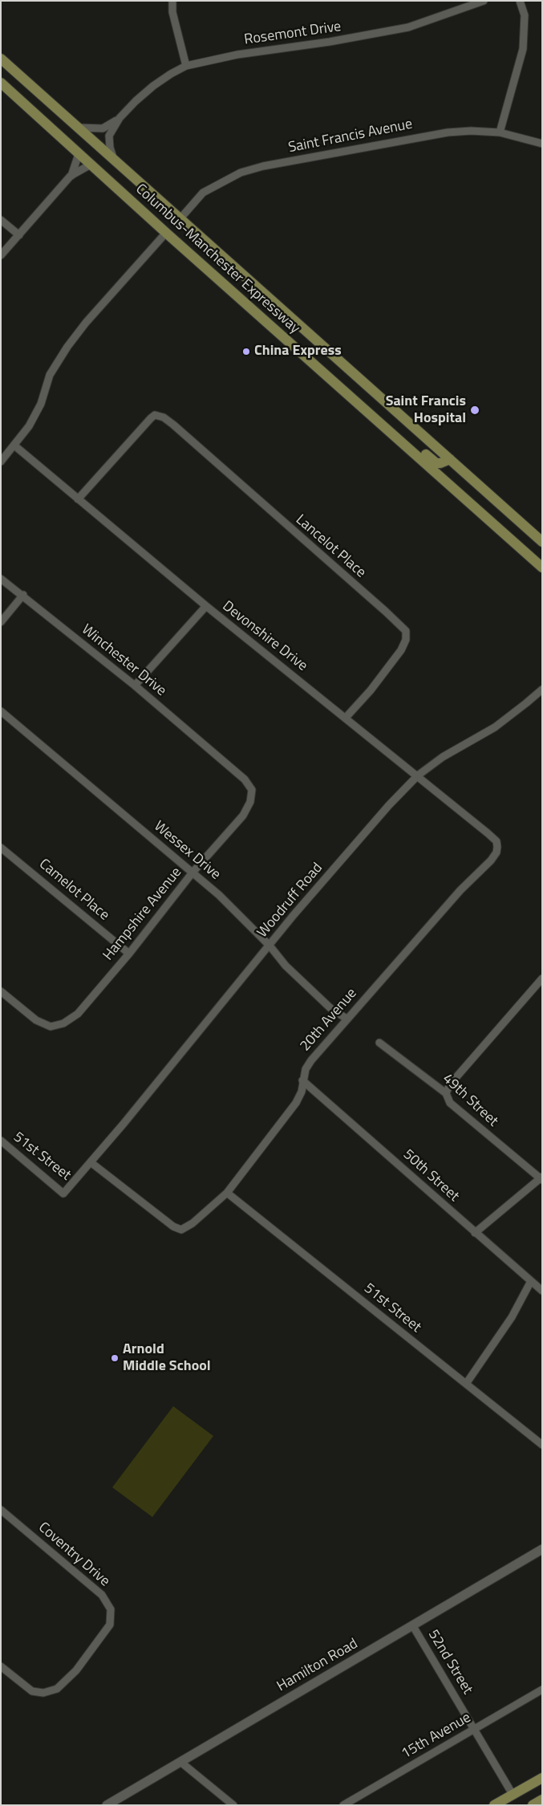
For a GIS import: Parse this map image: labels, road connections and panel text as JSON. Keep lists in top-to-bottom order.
{
  "streets": {
    "main road": ["Columbus-Manchester Expressway"],
    "street": [
      "Rosemont Drive",
      "Saint Francis Avenue",
      "Lancelot Place",
      "Devonshire Drive",
      "Winchester Drive",
      "Wessex Drive",
      "Camelot Place",
      "Woodruff Road",
      "Hampshire Avenue",
      "20th Avenue",
      "49th Street",
      "51st Street",
      "50th Street",
      "Coventry Drive",
      "52nd Street",
      "Hamilton Road",
      "15th Avenue"
    ]
  },
  "crossings": [
    ["Rosemont Drive", "Columbus-Manchester Expressway"],
    ["Saint Francis Avenue", "Columbus-Manchester Expressway"],
    ["Lancelot Place", "Devonshire Drive"],
    ["Devonshire Drive", "Woodruff Road"],
    ["Devonshire Drive", "20th Avenue"],
    ["Winchester Drive", "Hampshire Avenue"],
    ["Wessex Drive", "Woodruff Road"],
    ["Wessex Drive", "Hampshire Avenue"],
    ["Wessex Drive", "20th Avenue"],
    ["Camelot Place", "Hampshire Avenue"],
    ["Woodruff Road", "51st Street"],
    ["20th Avenue", "51st Street"],
    ["20th Avenue", "50th Street"],
    ["52nd Street", "Hamilton Road"],
    ["52nd Street", "15th Avenue"]
  ],
  "places": ["China Express", "Saint Francis Hospital", "Arnold Middle School"]
}
